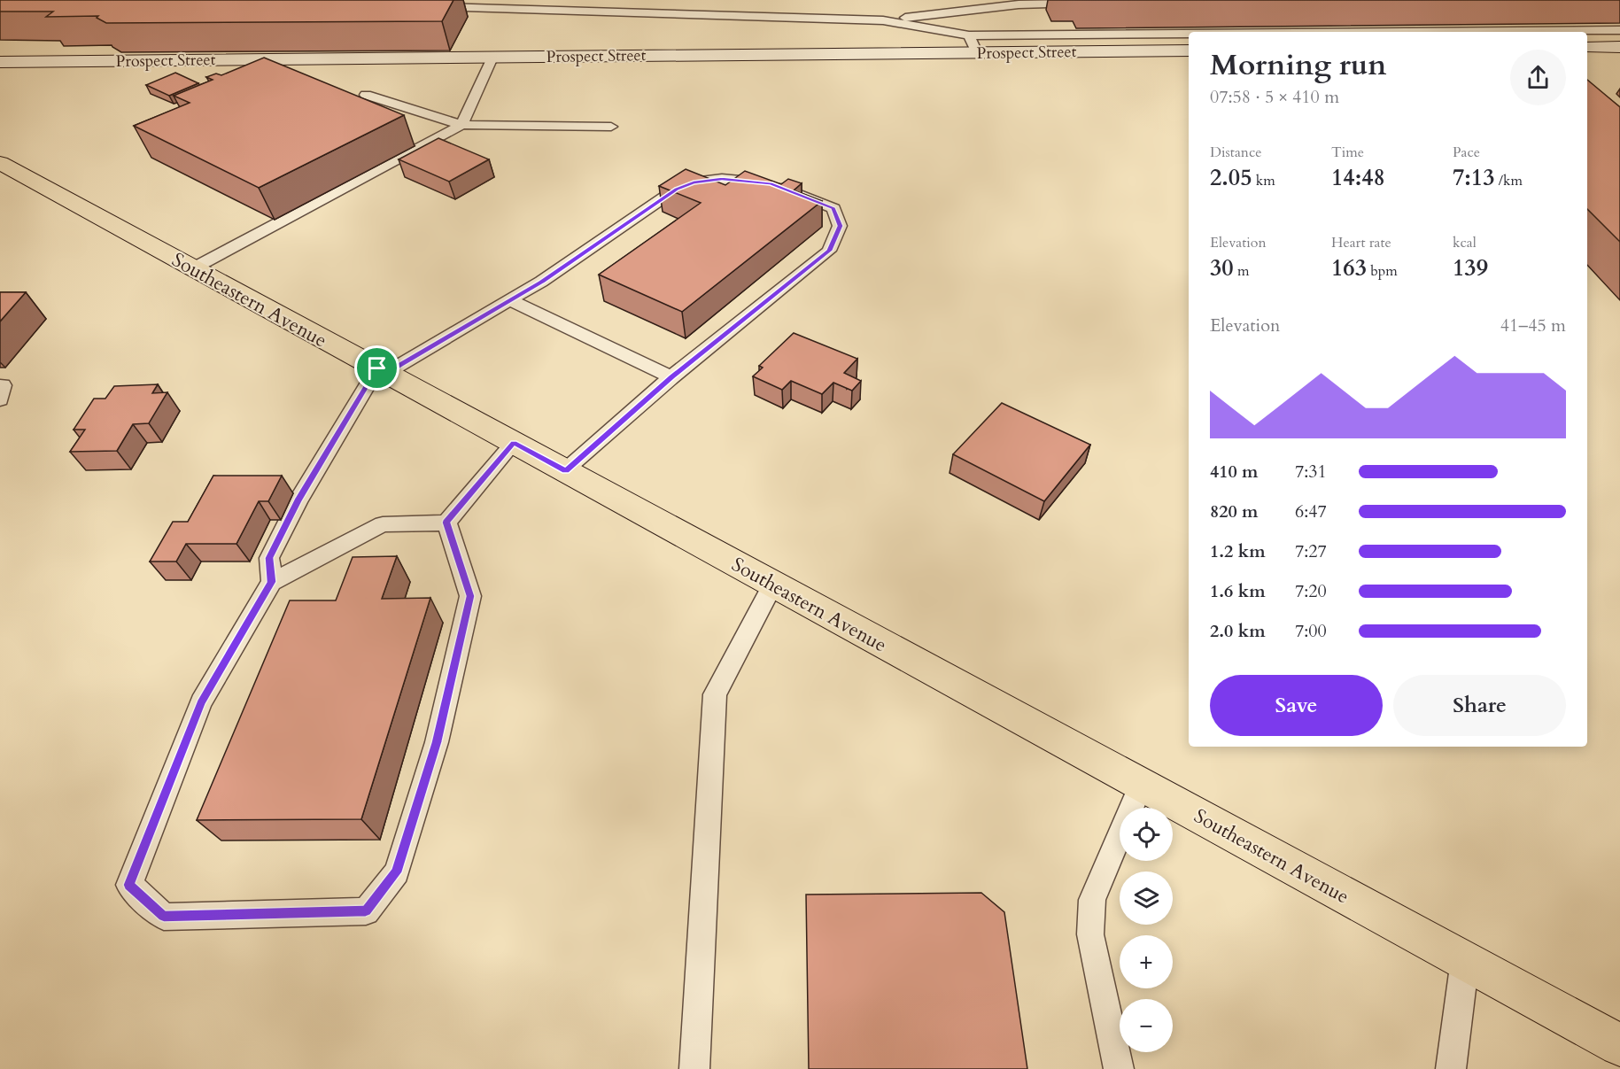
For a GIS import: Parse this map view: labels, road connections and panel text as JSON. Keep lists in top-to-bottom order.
{
  "streets": {
    "main road": ["Prospect Street", "Southeastern Avenue"]
  },
  "page": {
    "heading": ["Morning run", "07:58 · 5 × 410 m"],
    "stats": [
      ["Distance", "2.05 km"],
      ["Time", "14:48"],
      ["Pace", "7:13 /km"],
      ["Elevation", "30 m"],
      ["Heart rate", "163 bpm"],
      ["kcal", "139"]
    ],
    "chart": ["Elevation", "41–45 m"],
    "list": [
      {
        "name": "410 m",
        "note": "7:31"
      },
      {
        "name": "820 m",
        "note": "6:47"
      },
      {
        "name": "1.2 km",
        "note": "7:27"
      },
      {
        "name": "1.6 km",
        "note": "7:20"
      },
      {
        "name": "2.0 km",
        "note": "7:00"
      }
    ],
    "buttons": ["Save", "Share"],
    "map_buttons": ["+", "−"]
  }
}
